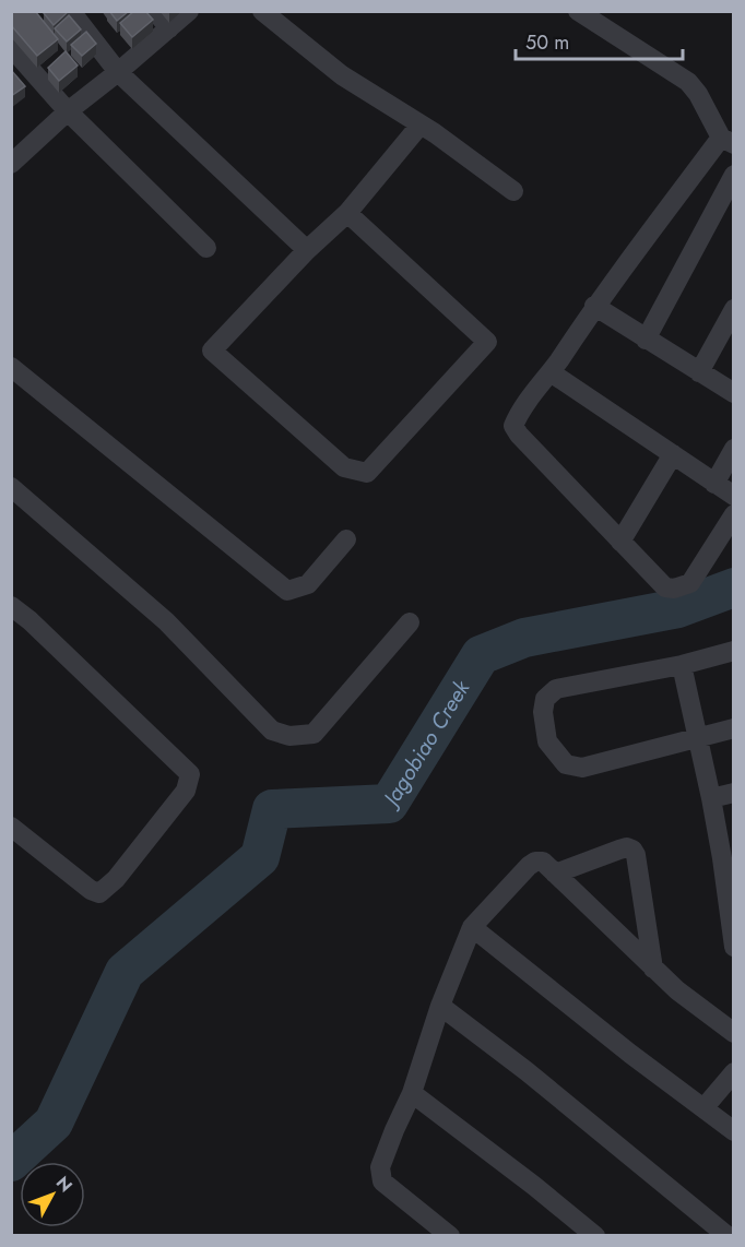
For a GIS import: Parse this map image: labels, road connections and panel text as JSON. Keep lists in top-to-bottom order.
{
  "water": ["Jagobiao Creek"],
  "scale_bar": "50 m",
  "north": "top right"
}
